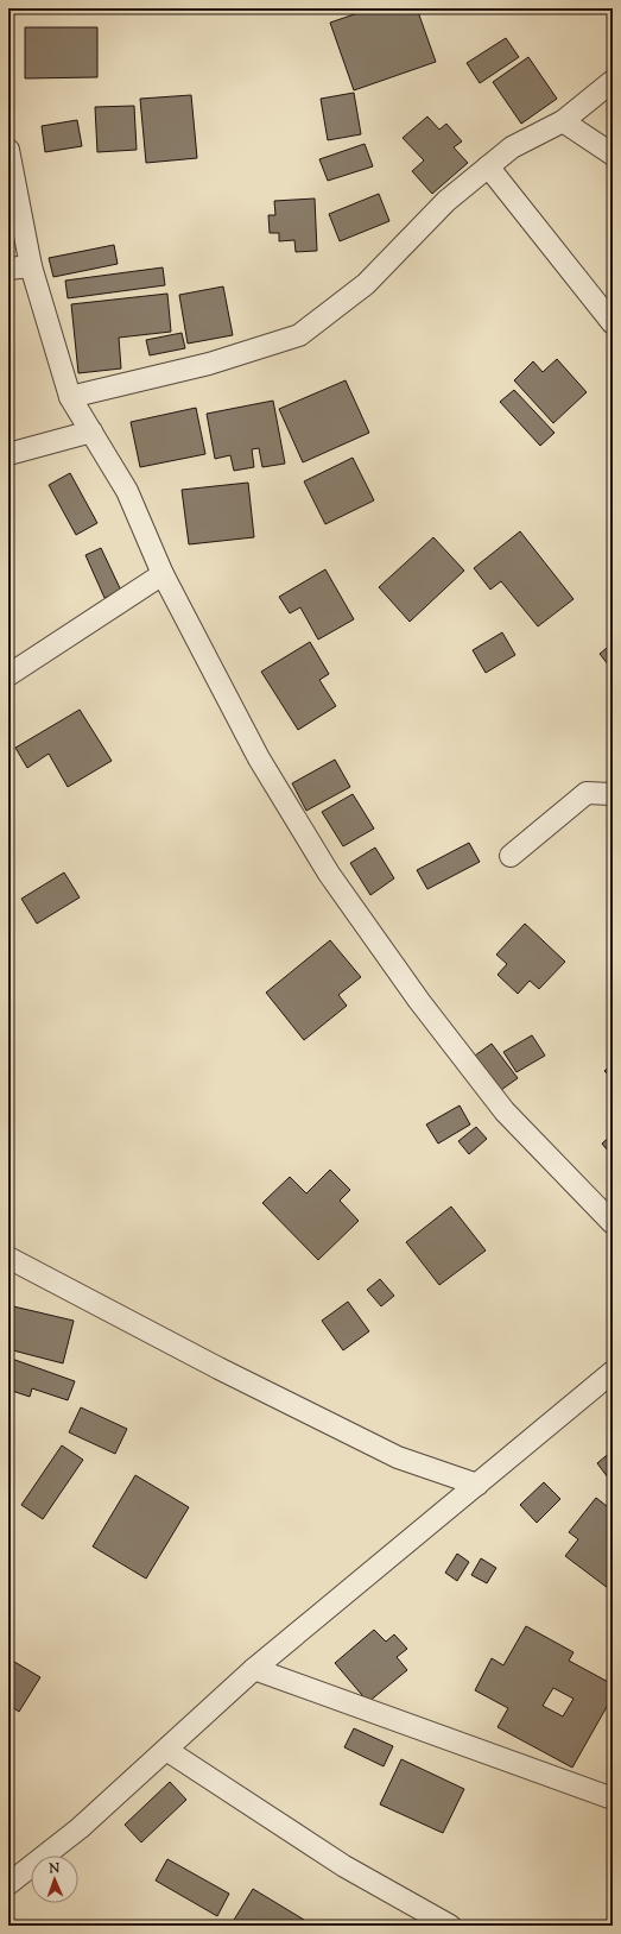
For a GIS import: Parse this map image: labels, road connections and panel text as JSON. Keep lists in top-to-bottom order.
{
  "north": "top"
}
